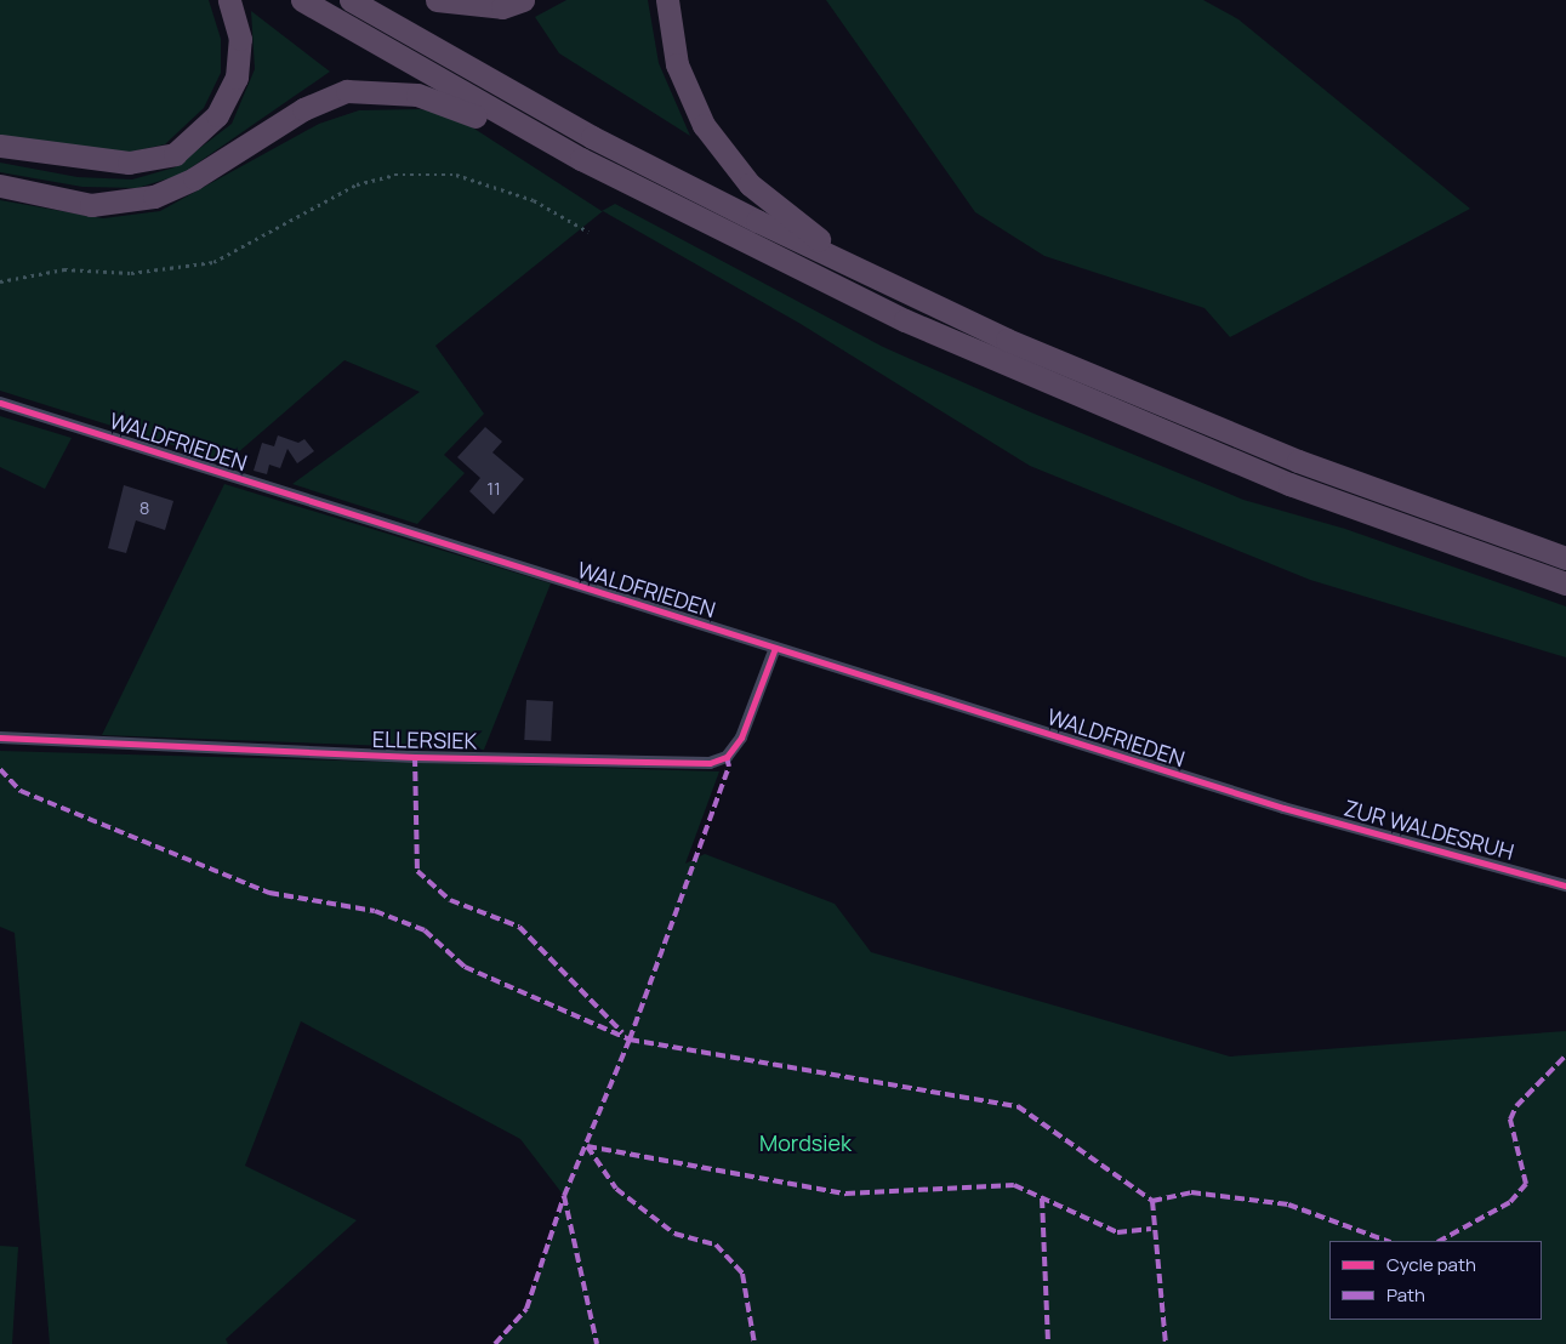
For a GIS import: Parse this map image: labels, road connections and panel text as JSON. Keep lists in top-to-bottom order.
{
  "streets": {
    "street": ["WALDFRIEDEN", "ELLERSIEK", "ZUR WALDESRUH"]
  },
  "crossings": [
    ["WALDFRIEDEN", "ELLERSIEK"],
    ["WALDFRIEDEN", "ZUR WALDESRUH"]
  ],
  "parks": ["Mordsiek"],
  "house_numbers": ["11", "8"],
  "legend": ["Cycle path", "Path"]
}
